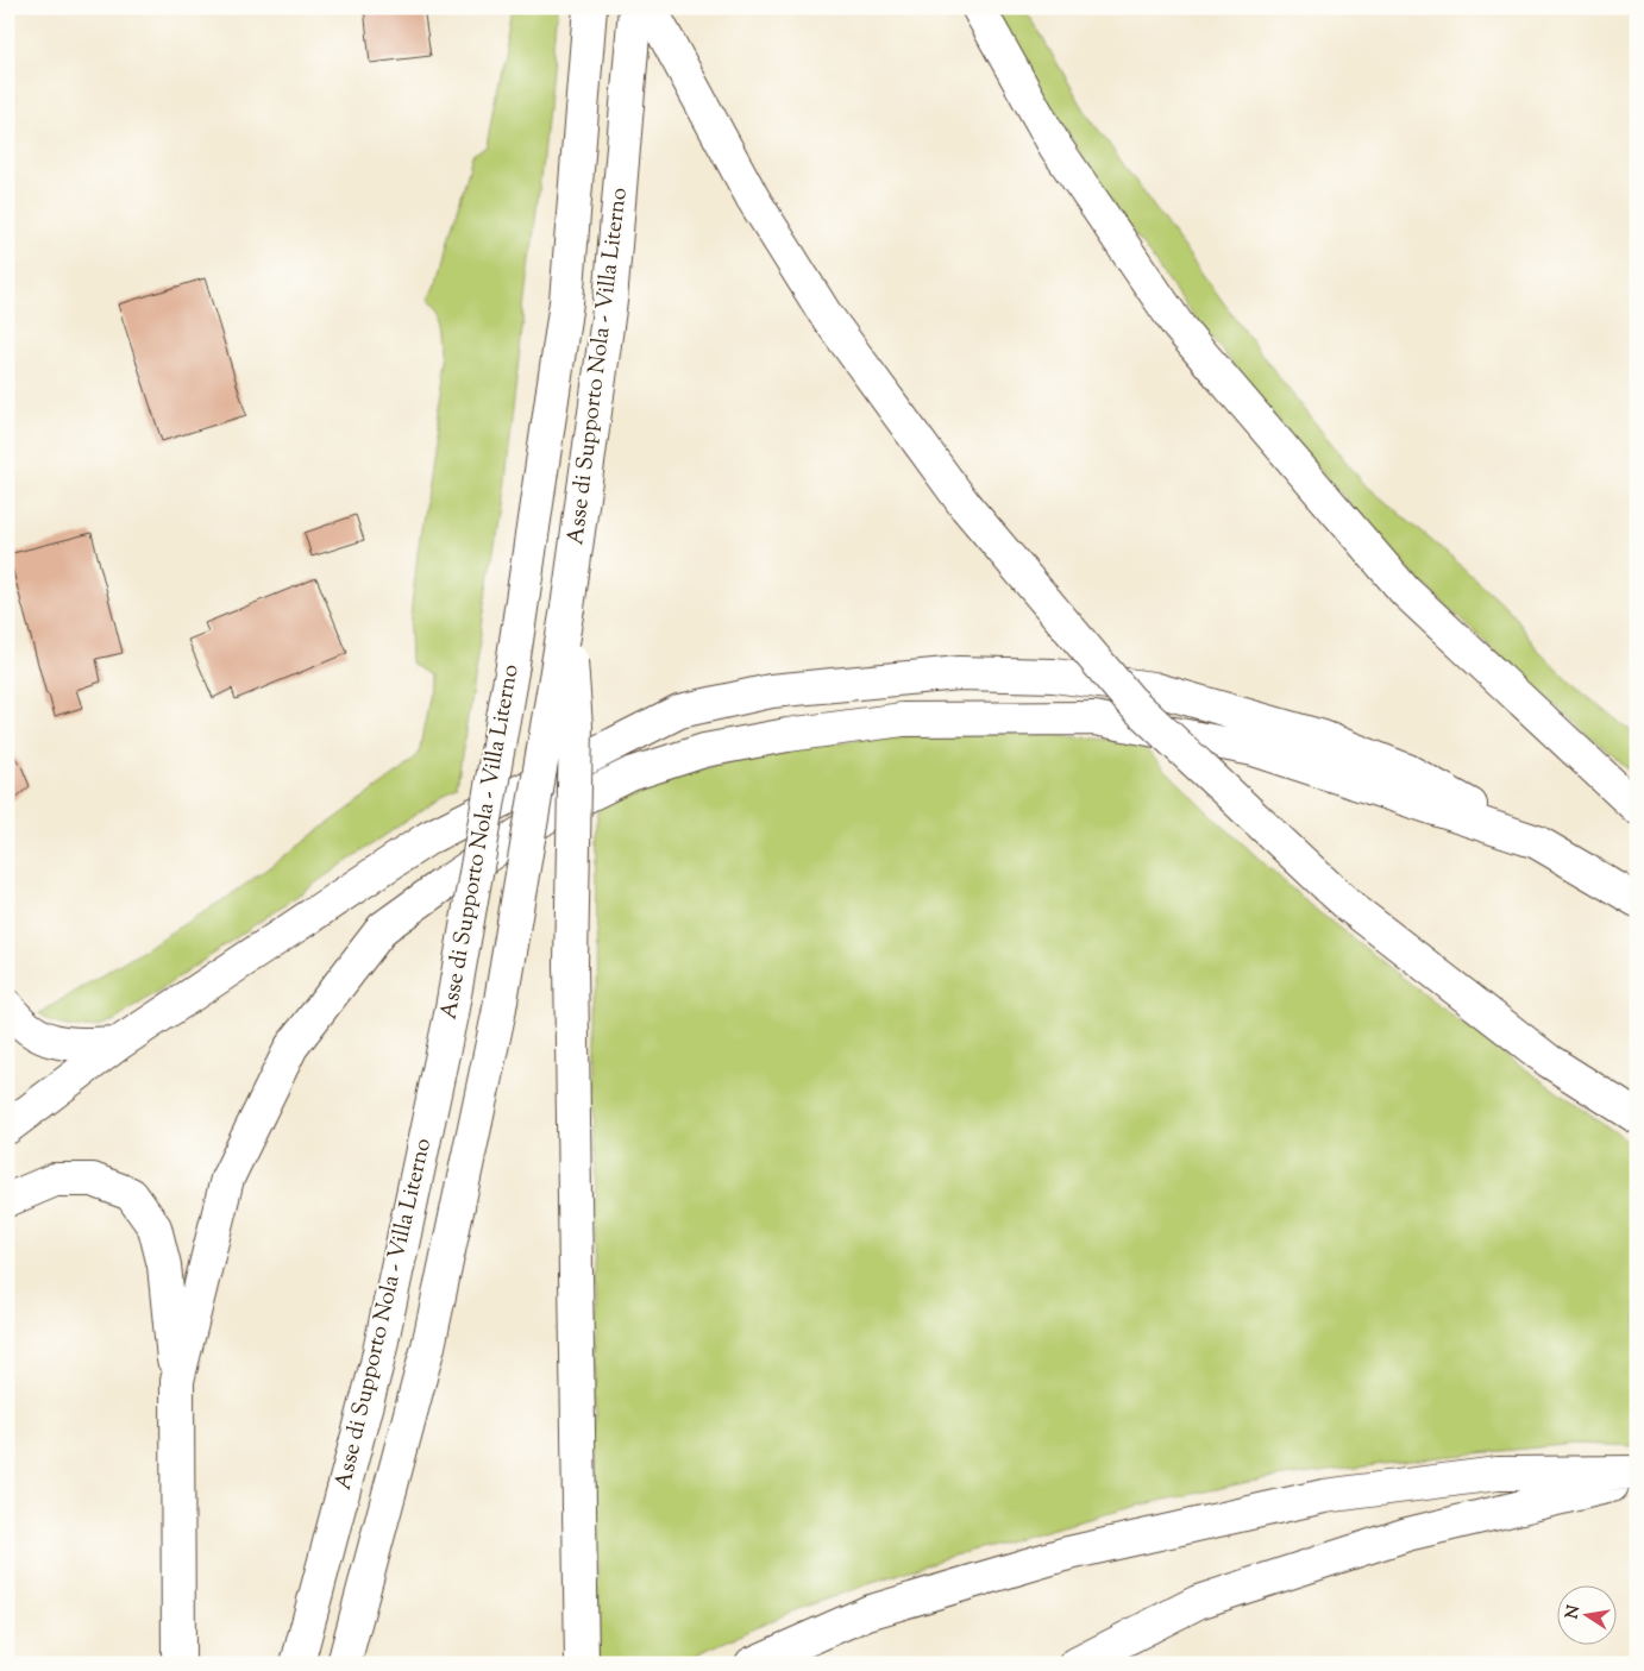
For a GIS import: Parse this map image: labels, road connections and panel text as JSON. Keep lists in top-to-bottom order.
{
  "streets": {
    "highway": ["Asse di Supporto Nola - Villa Literno"]
  },
  "north": "left"
}
